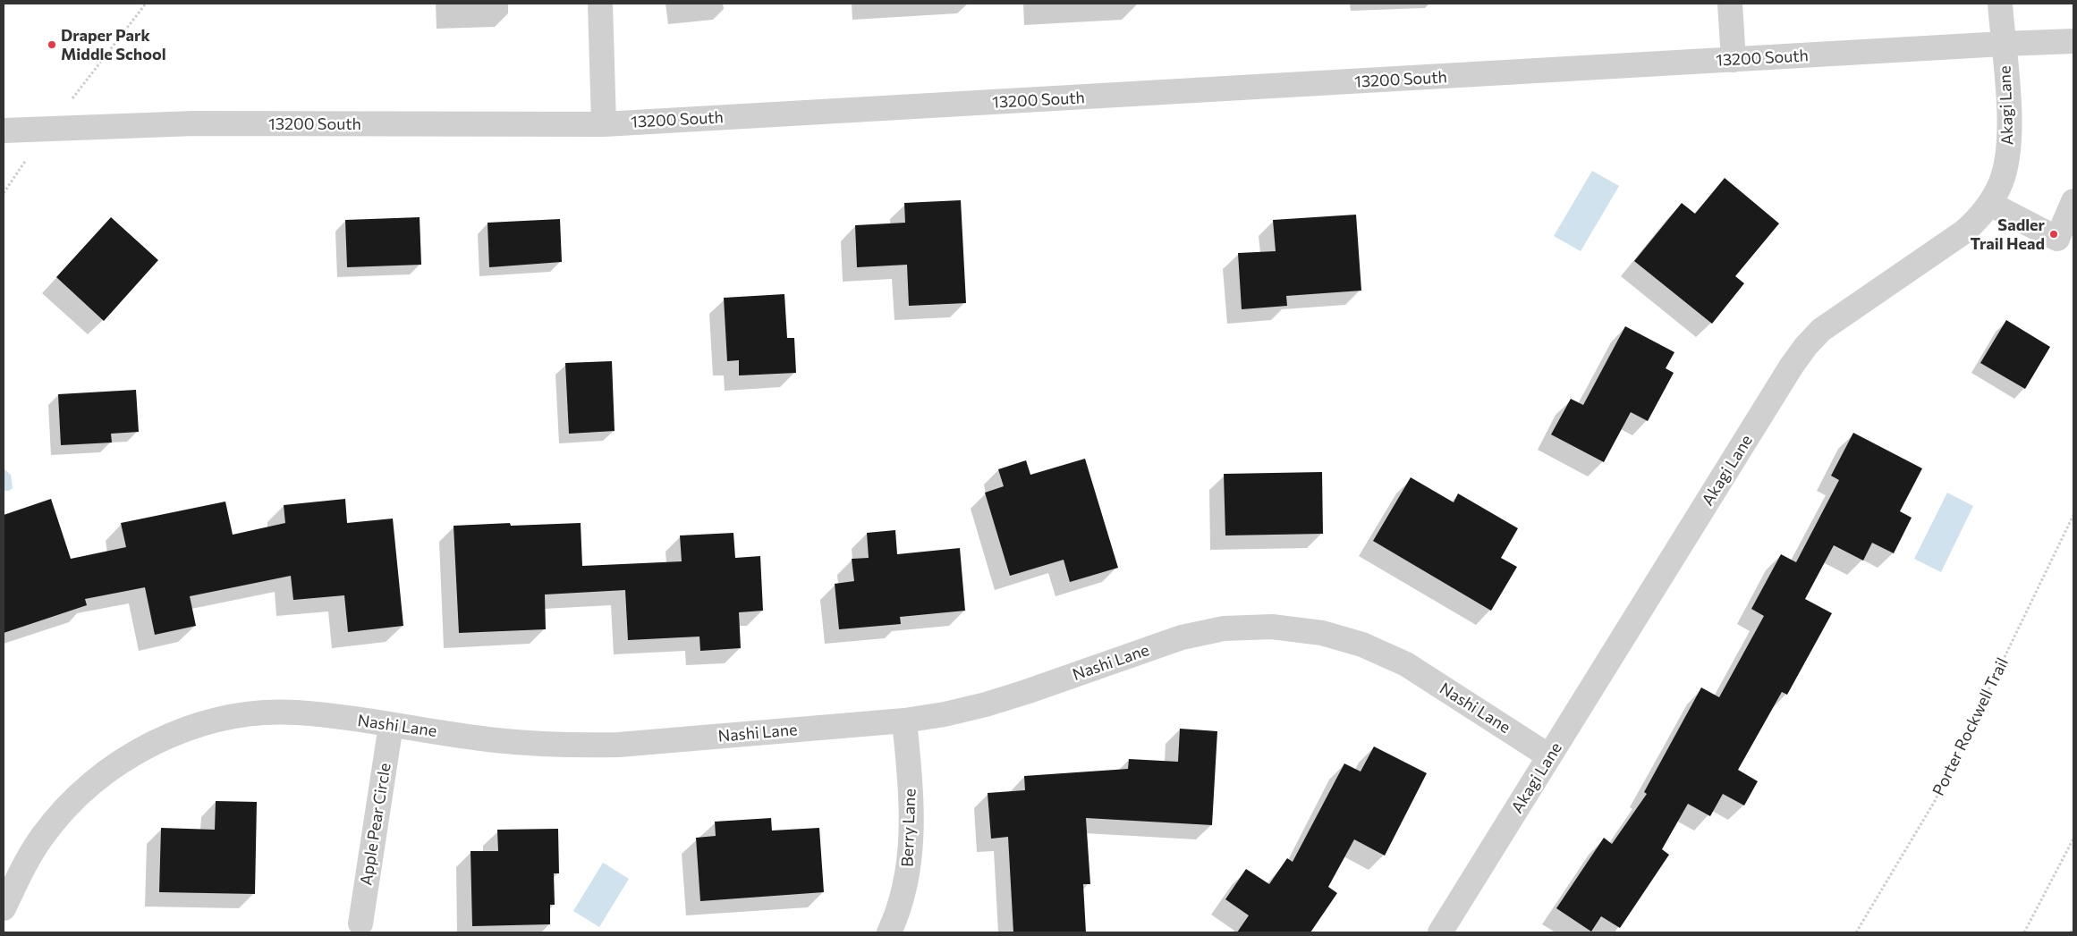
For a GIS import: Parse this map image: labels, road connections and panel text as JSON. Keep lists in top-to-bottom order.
{
  "streets": {
    "street": [
      "13200 South",
      "Akagi Lane",
      "Nashi Lane",
      "Apple Pear Circle",
      "Berry Lane"
    ],
    "path": ["Porter Rockwell Trail"]
  },
  "crossings": [
    ["13200 South", "Akagi Lane"],
    ["Akagi Lane", "Nashi Lane"],
    ["Nashi Lane", "Apple Pear Circle"],
    ["Nashi Lane", "Berry Lane"]
  ],
  "places": ["Draper Park Middle School", "Sadler Trail Head"]
}
